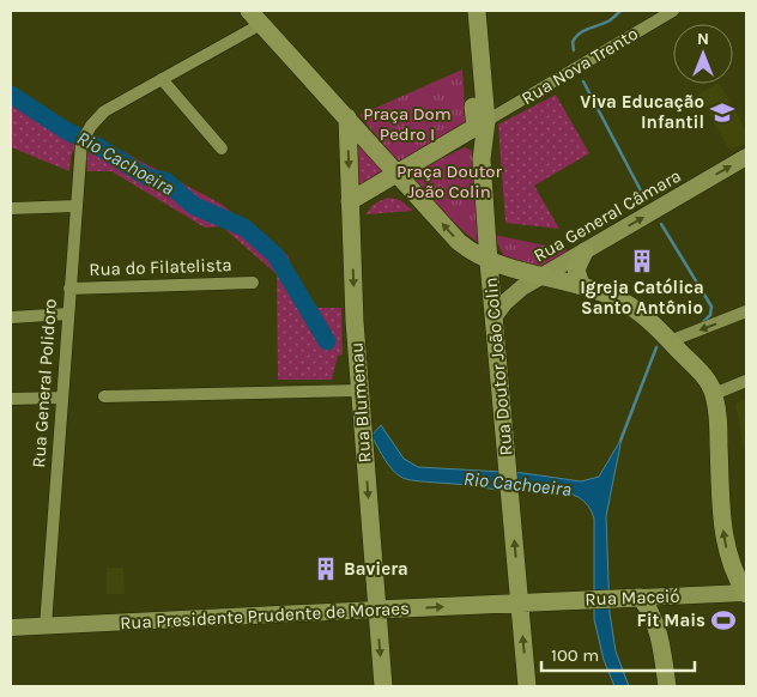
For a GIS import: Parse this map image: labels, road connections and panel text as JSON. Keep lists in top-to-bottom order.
{
  "streets": {
    "main road": [
      "Rua Nova Trento",
      "Rua General Câmara",
      "Rua Doutor João Colin",
      "Rua Blumenau",
      "Rua Maceió",
      "Rua Presidente Prudente de Moraes"
    ],
    "street": ["Rua do Filatelista", "Rua General Polidoro"]
  },
  "crossings": [
    ["Rua Nova Trento", "Rua Doutor João Colin"],
    ["Rua Nova Trento", "Rua Blumenau"],
    ["Rua General Câmara", "Rua Doutor João Colin"],
    ["Rua do Filatelista", "Rua General Polidoro"],
    ["Rua Doutor João Colin", "Rua Maceió"],
    ["Rua Doutor João Colin", "Rua Presidente Prudente de Moraes"],
    ["Rua General Polidoro", "Rua Presidente Prudente de Moraes"],
    ["Rua Blumenau", "Rua Presidente Prudente de Moraes"],
    ["Rua Maceió", "Rua Presidente Prudente de Moraes"]
  ],
  "one_way": ["Rua General Câmara", "Rua Doutor João Colin", "Rua Blumenau"],
  "water": ["Rio Cachoeira"],
  "parks": ["Praça Dom Pedro I", "Praça Doutor João Colin"],
  "places": {
    "school or university": ["Viva Educação Infantil"],
    "building": ["Igreja Católica Santo Antônio", "Baviera"],
    "sports": ["Fit Mais"]
  },
  "scale_bar": "100 m",
  "north": "top"
}
